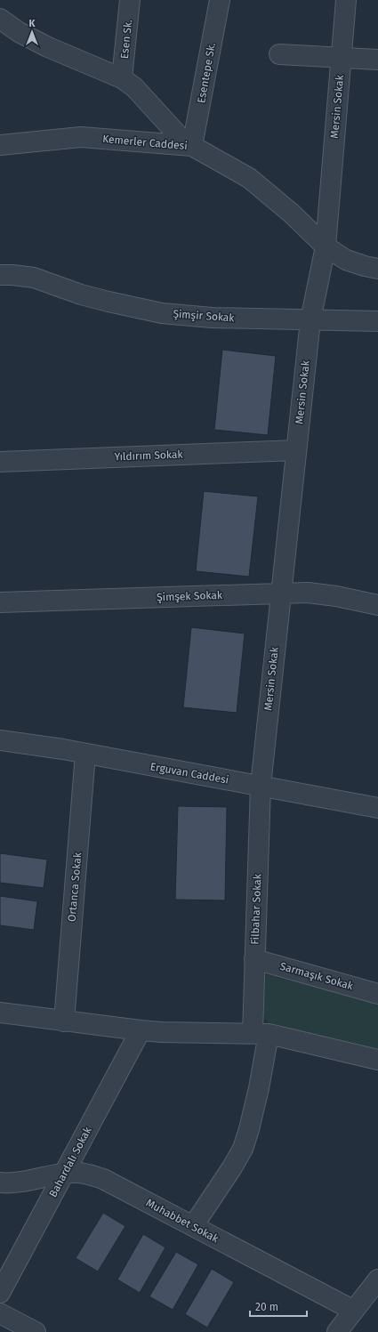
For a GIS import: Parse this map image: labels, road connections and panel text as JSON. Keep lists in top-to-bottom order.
{
  "streets": {
    "street": [
      "Esen Sk.",
      "Esentepe Sk.",
      "Mersin Sokak",
      "Kemerler Caddesi",
      "Şimşir Sokak",
      "Yıldırım Sokak",
      "Şimşek Sokak",
      "Erguvan Caddesi",
      "Ortanca Sokak",
      "Filbahar Sokak",
      "Sarmaşık Sokak",
      "Bahardalı Sokak",
      "Muhabbet Sokak"
    ]
  },
  "crossings": [
    ["Esentepe Sk.", "Kemerler Caddesi"],
    ["Mersin Sokak", "Kemerler Caddesi"],
    ["Mersin Sokak", "Şimşir Sokak"],
    ["Mersin Sokak", "Yıldırım Sokak"],
    ["Mersin Sokak", "Şimşek Sokak"],
    ["Mersin Sokak", "Erguvan Caddesi"],
    ["Mersin Sokak", "Filbahar Sokak"],
    ["Erguvan Caddesi", "Ortanca Sokak"],
    ["Erguvan Caddesi", "Filbahar Sokak"],
    ["Filbahar Sokak", "Sarmaşık Sokak"],
    ["Filbahar Sokak", "Muhabbet Sokak"],
    ["Bahardalı Sokak", "Muhabbet Sokak"]
  ],
  "scale_bar": "20 m",
  "north": "top"
}
